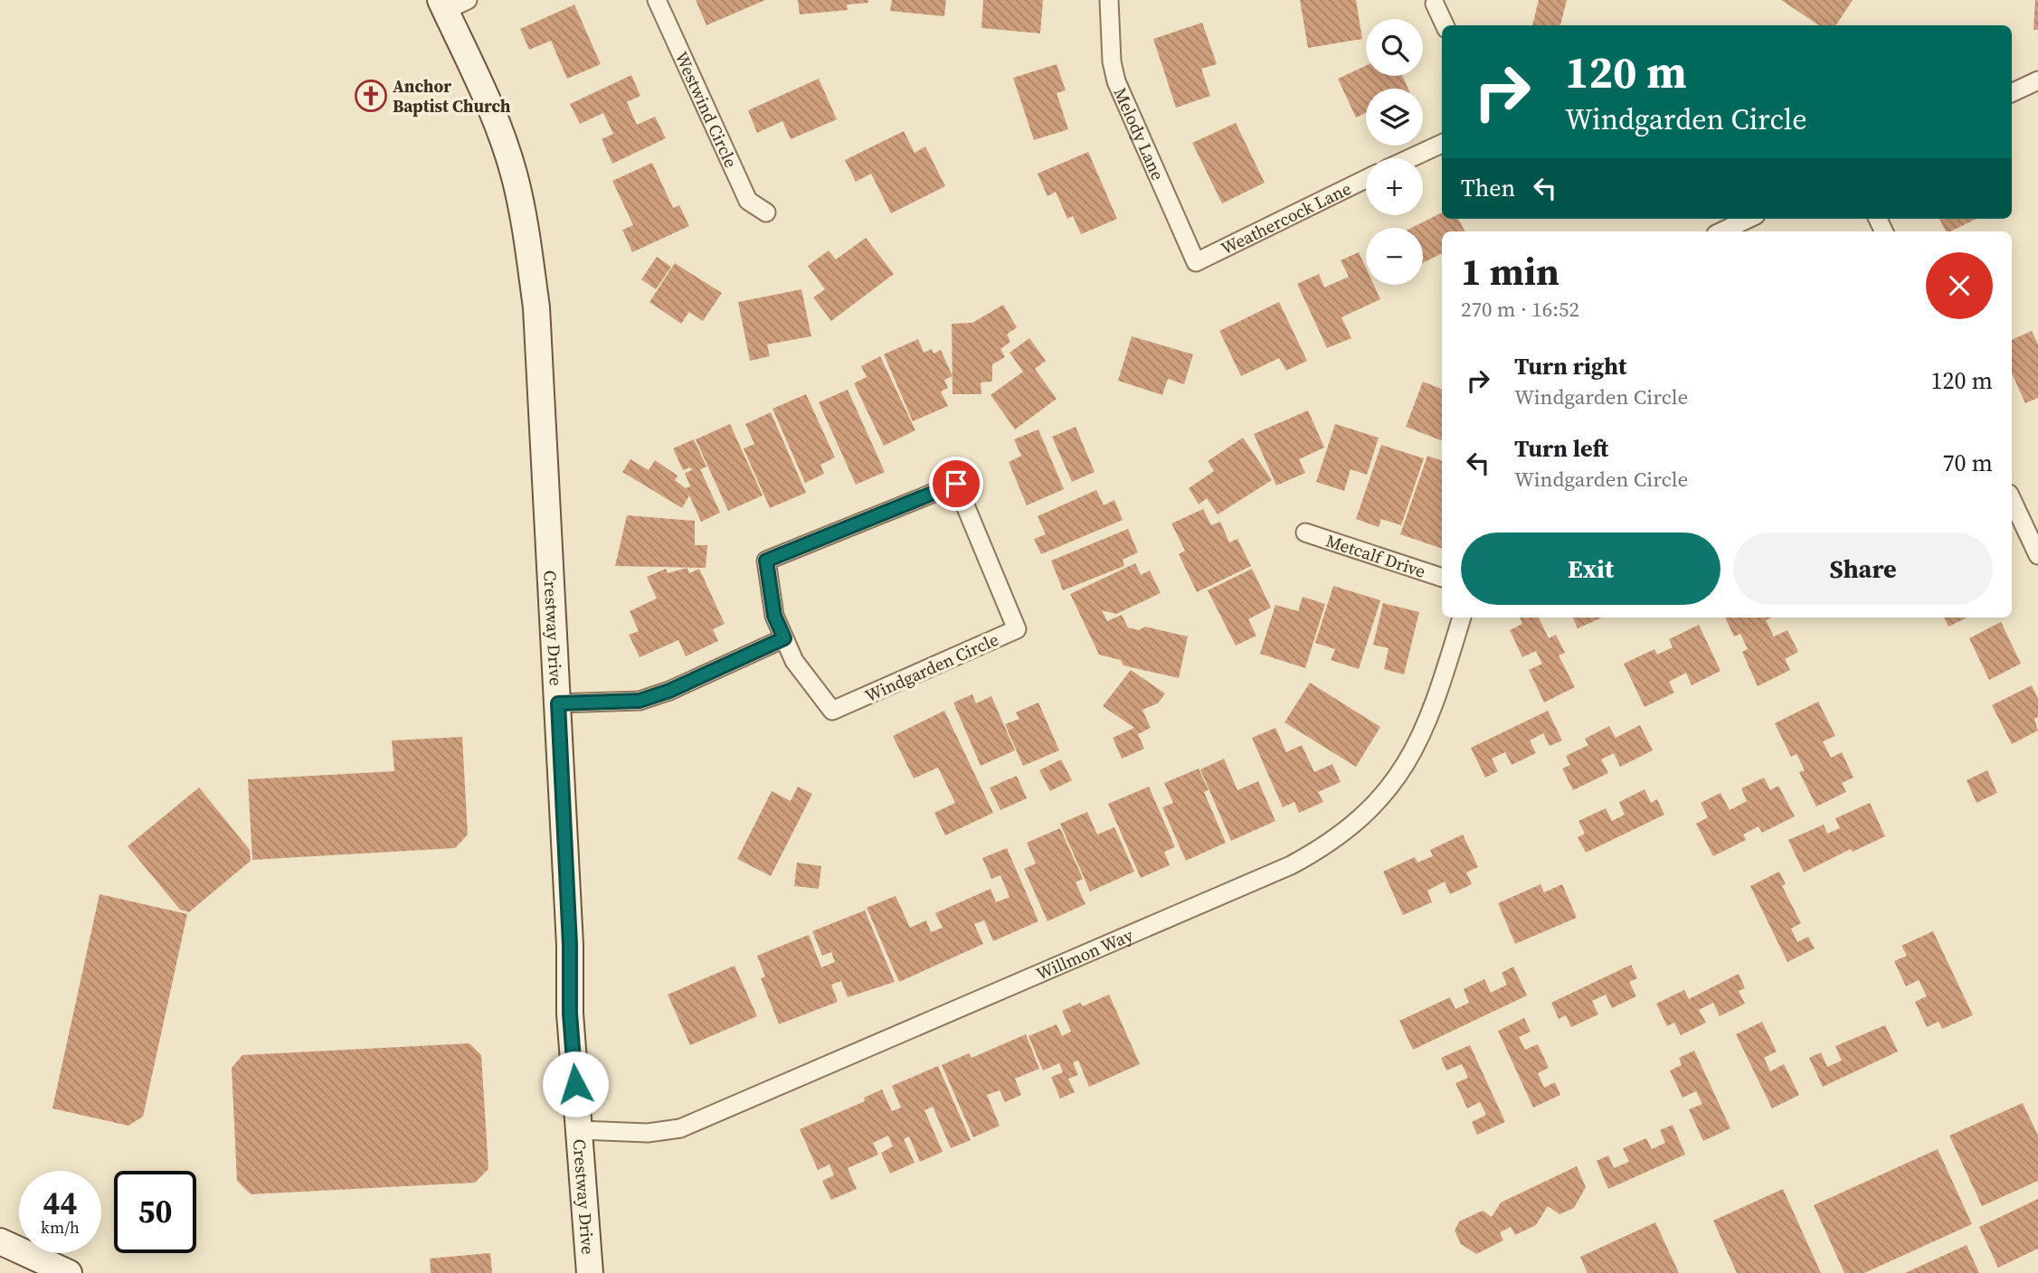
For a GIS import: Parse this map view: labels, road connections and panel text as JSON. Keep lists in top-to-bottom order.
{
  "streets": {
    "main road": ["Crestway Drive"],
    "street": [
      "Westwind Circle",
      "Melody Lane",
      "Weathercock Lane",
      "Metcalf Drive",
      "Windgarden Circle",
      "Willmon Way"
    ]
  },
  "crossings": [
    ["Melody Lane", "Weathercock Lane"],
    ["Crestway Drive", "Willmon Way"]
  ],
  "places": {
    "church": ["Anchor Baptist Church"]
  },
  "page": {
    "map_buttons": ["+", "−"],
    "turn": ["120 m", "Windgarden Circle"],
    "then": "Then",
    "heading": ["1 min", "270 m · 16:52"],
    "list": [
      {
        "name": "Turn right",
        "note": "Windgarden Circle",
        "value": "120 m"
      },
      {
        "name": "Turn left",
        "note": "Windgarden Circle",
        "value": "70 m"
      }
    ],
    "buttons": ["Exit", "Share"],
    "speed": "44 km/h",
    "limit": "50"
  }
}
